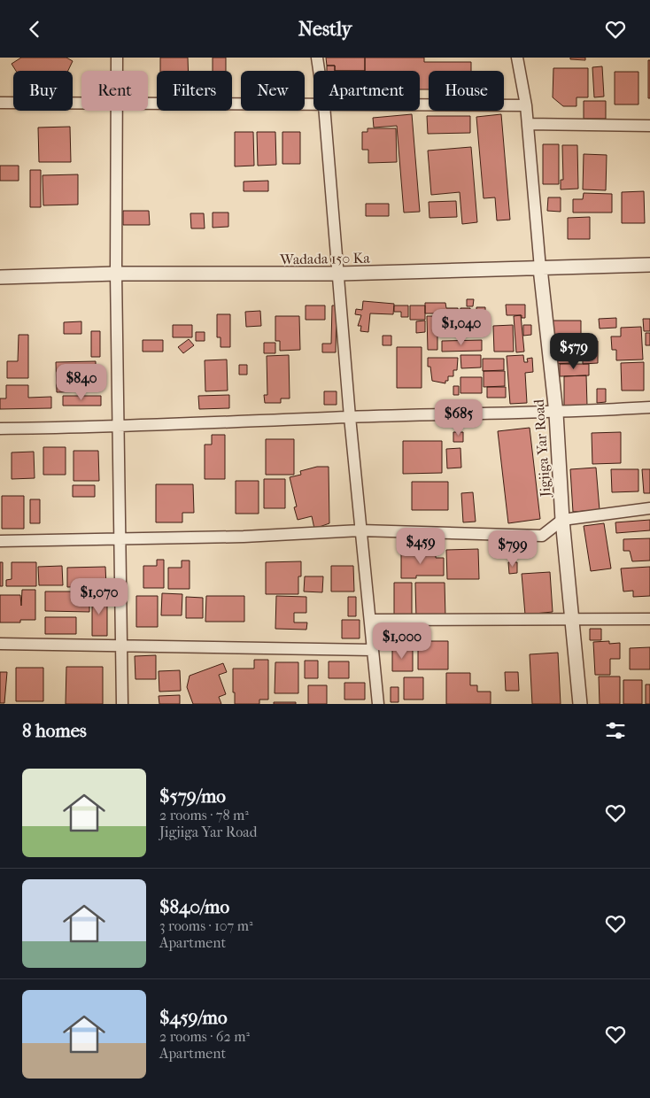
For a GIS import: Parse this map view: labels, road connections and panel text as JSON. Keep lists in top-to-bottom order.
{
  "streets": {
    "street": ["Wadada 150 Ka", "Jigjiga Yar Road"]
  },
  "crossings": [
    ["Wadada 150 Ka", "Jigjiga Yar Road"]
  ],
  "page": {
    "header": "Nestly",
    "chip": [
      "Buy",
      "Rent",
      "Filters",
      "New",
      "Apartment",
      "House"
    ],
    "price": [
      "$1,040",
      "$579",
      "$840",
      "$685",
      "$459",
      "$799",
      "$1,070",
      "$1,000"
    ],
    "heading": "8 homes",
    "list": [
      {
        "name": "$579/mo",
        "note": "2 rooms · 78 m² · Jigjiga Yar Road"
      },
      {
        "name": "$840/mo",
        "note": "3 rooms · 107 m² · Apartment"
      },
      {
        "name": "$459/mo",
        "note": "2 rooms · 62 m² · Apartment"
      }
    ]
  }
}
